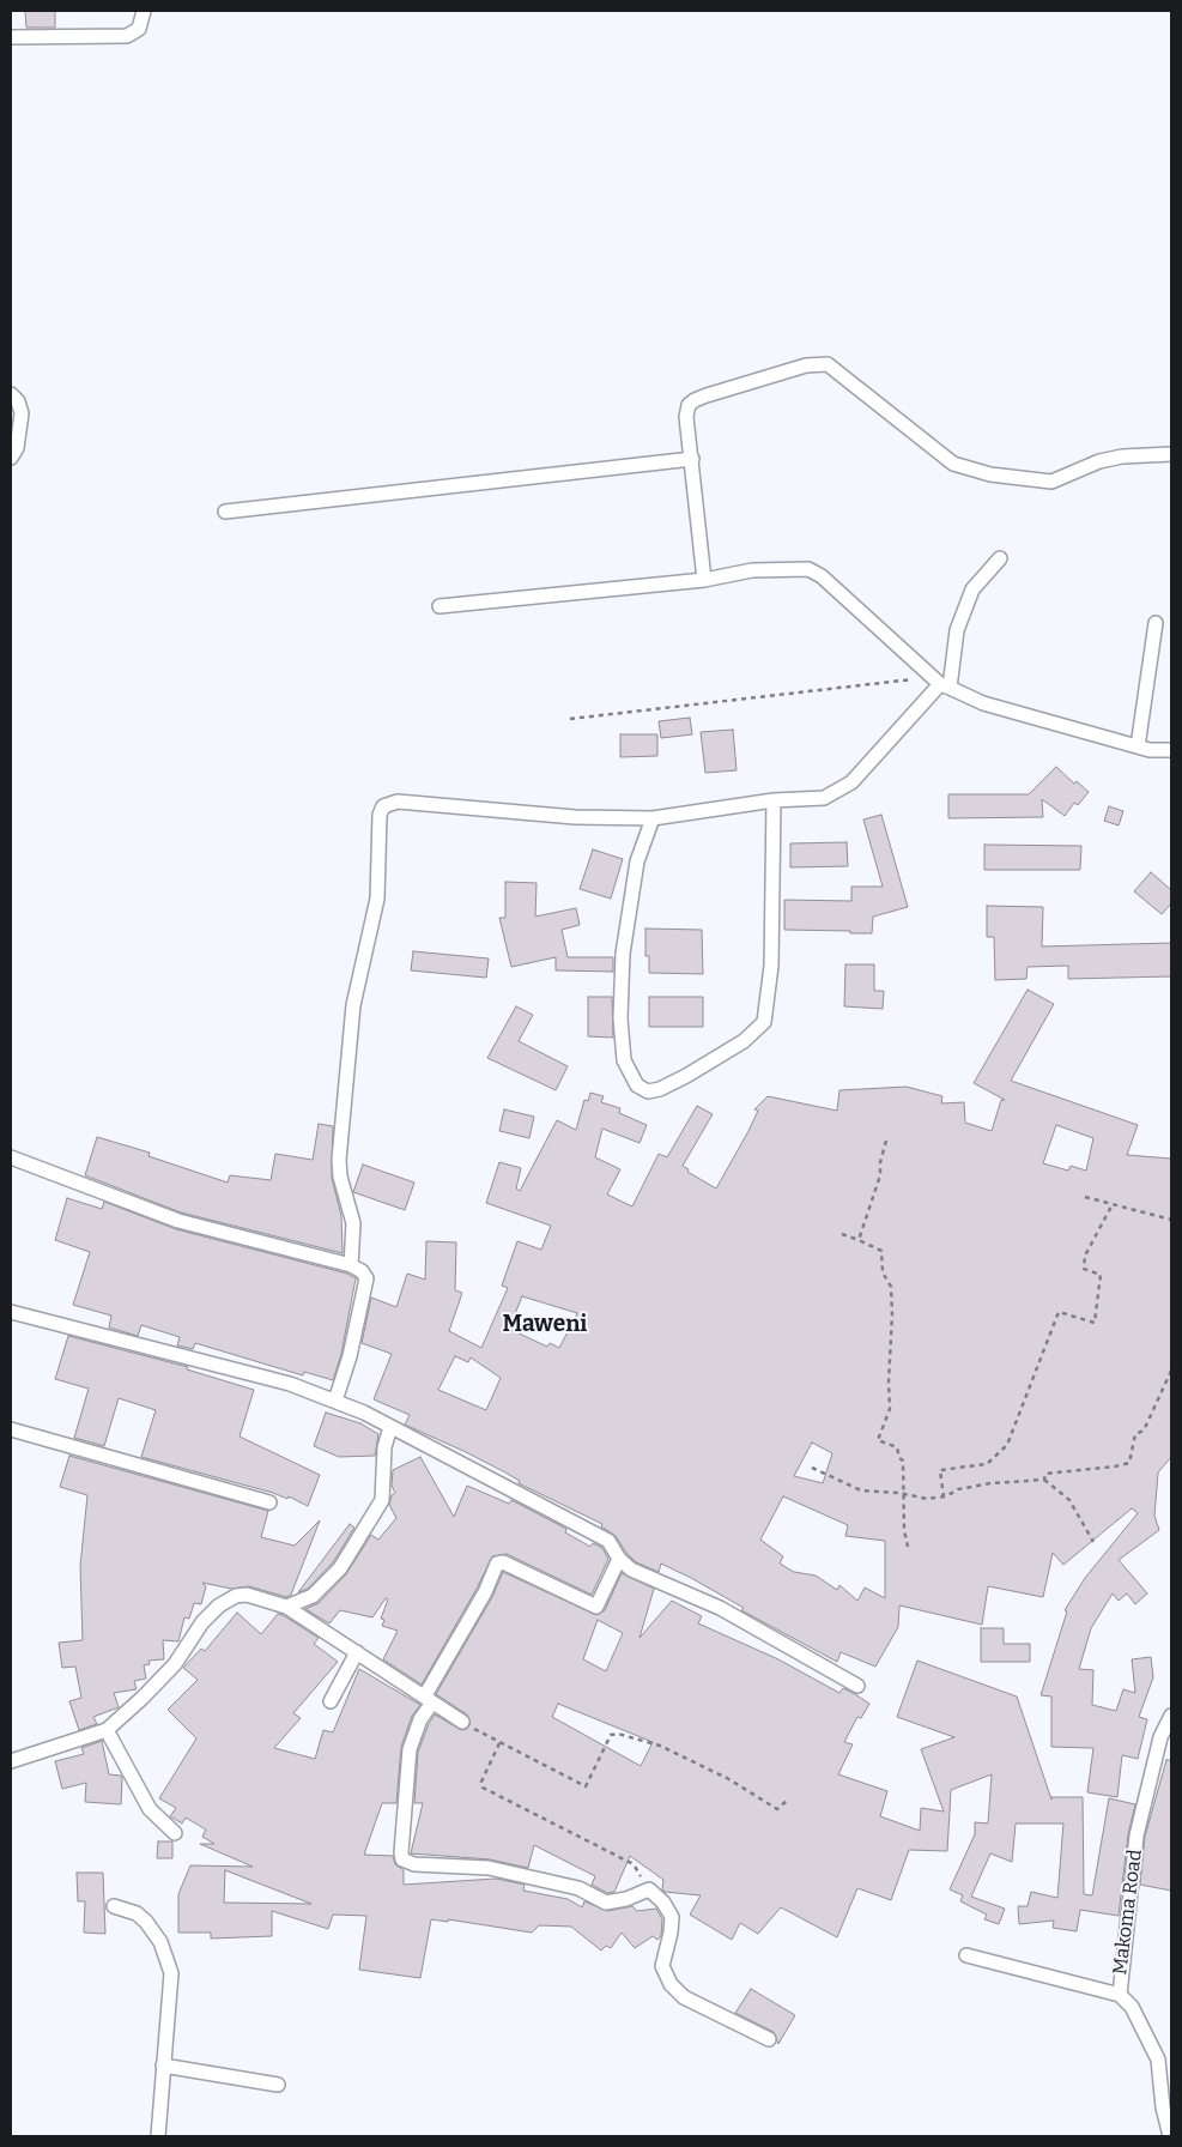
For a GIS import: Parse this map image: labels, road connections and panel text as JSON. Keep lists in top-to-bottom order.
{
  "streets": {
    "street": ["Makoma Road"]
  },
  "districts": ["Maweni"]
}
